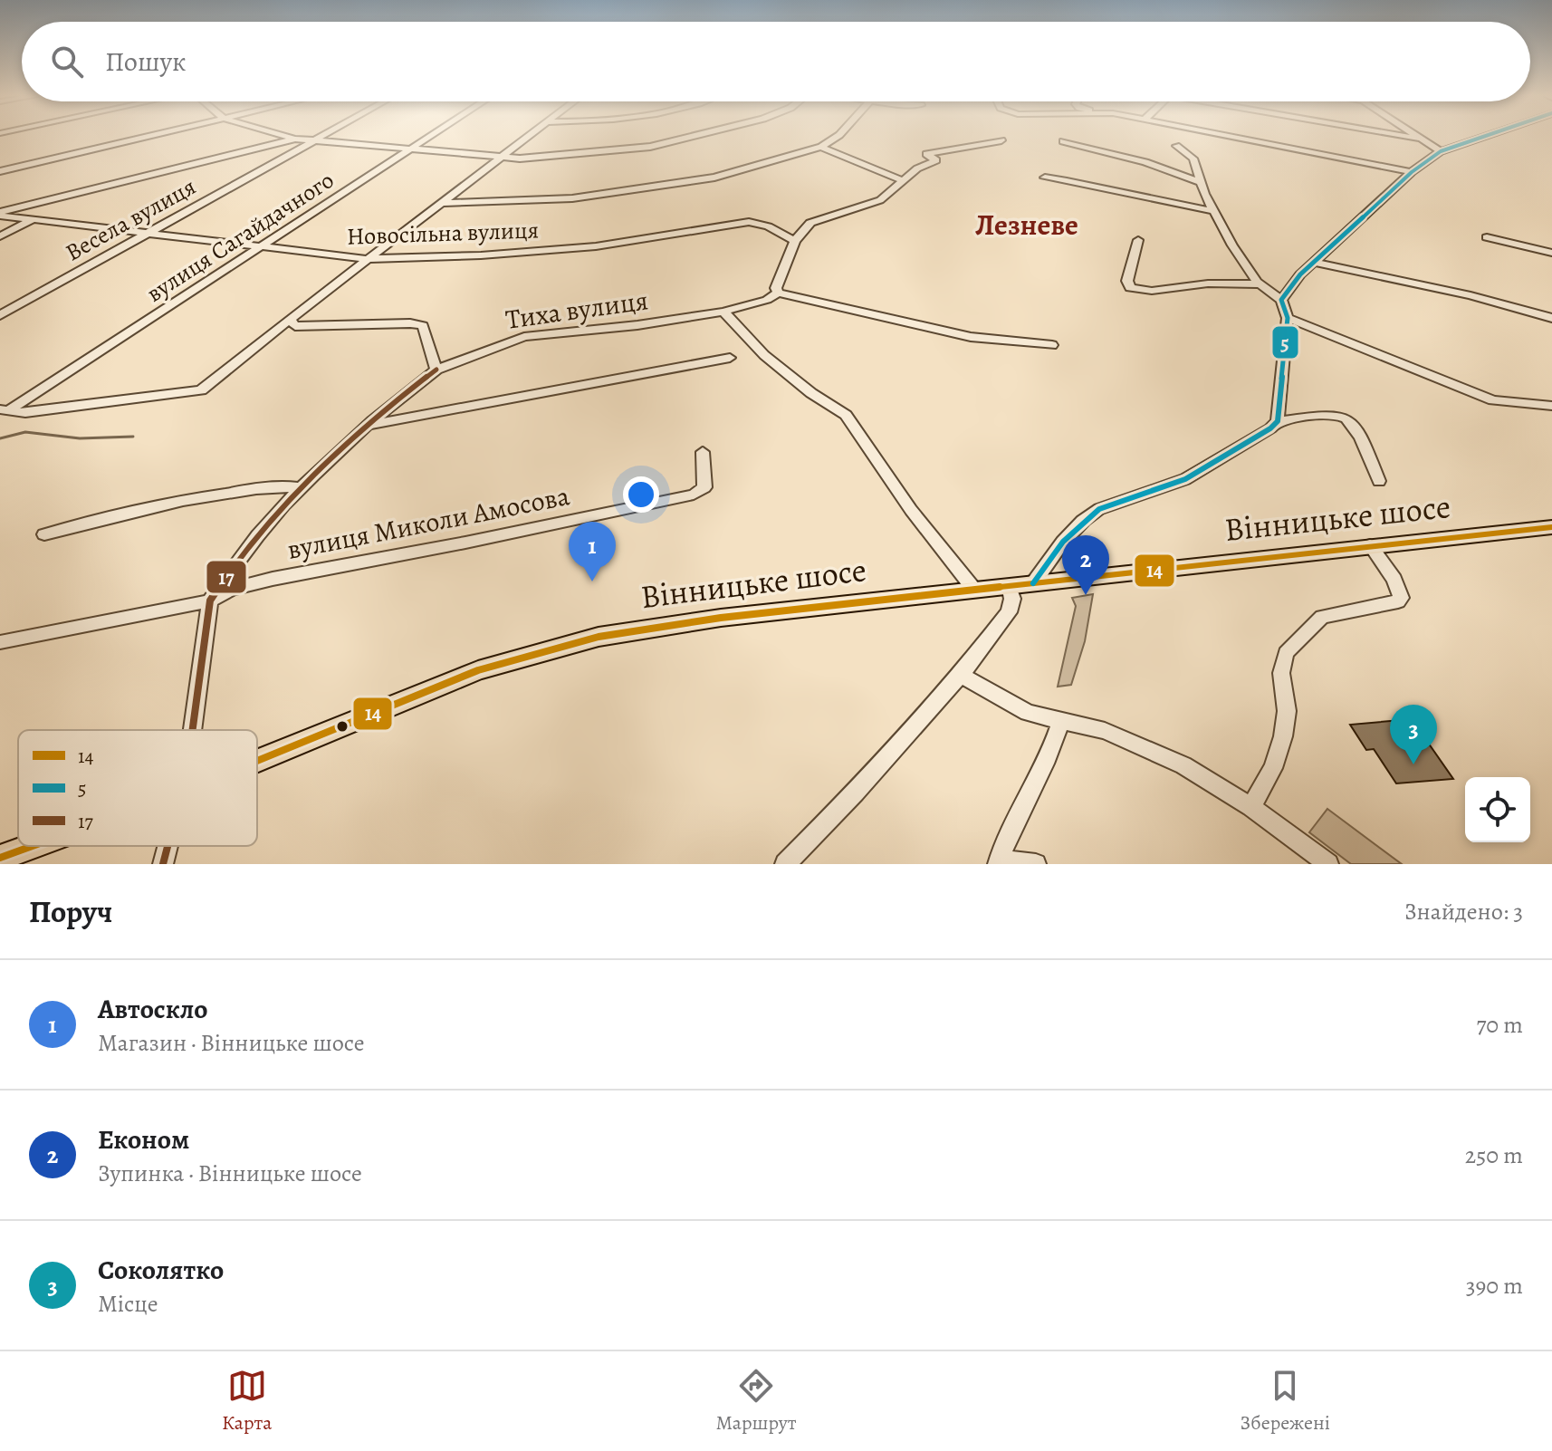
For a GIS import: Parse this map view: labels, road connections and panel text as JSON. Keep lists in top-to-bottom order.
{
  "streets": {
    "main road": ["Вінницьке шосе"],
    "street": [
      "Весела вулиця",
      "Новосільна вулиця",
      "вулиця Сагайдачного",
      "Тиха вулиця",
      "вулиця Миколи Амосова"
    ]
  },
  "crossings": [
    ["Весела вулиця", "Новосільна вулиця"],
    ["Новосільна вулиця", "вулиця Сагайдачного"],
    ["Тиха вулиця", "вулиця Миколи Амосова"]
  ],
  "districts": ["Лезневе"],
  "lines": ["transit line 5", "transit line 17", "transit line 14"],
  "legend": ["14", "5", "17"],
  "page": {
    "search": "Пошук",
    "pins": ["1", "2", "3"],
    "heading": ["Поруч", "Знайдено: 3"],
    "list": [
      {
        "mark": "1",
        "name": "Автоскло",
        "note": "Магазин · Вінницьке шосе",
        "value": "70 m"
      },
      {
        "mark": "2",
        "name": "Економ",
        "note": "Зупинка · Вінницьке шосе",
        "value": "250 m"
      },
      {
        "mark": "3",
        "name": "Соколятко",
        "note": "Місце",
        "value": "390 m"
      }
    ],
    "nav": ["Карта", "Маршрут", "Збережені"]
  }
}
